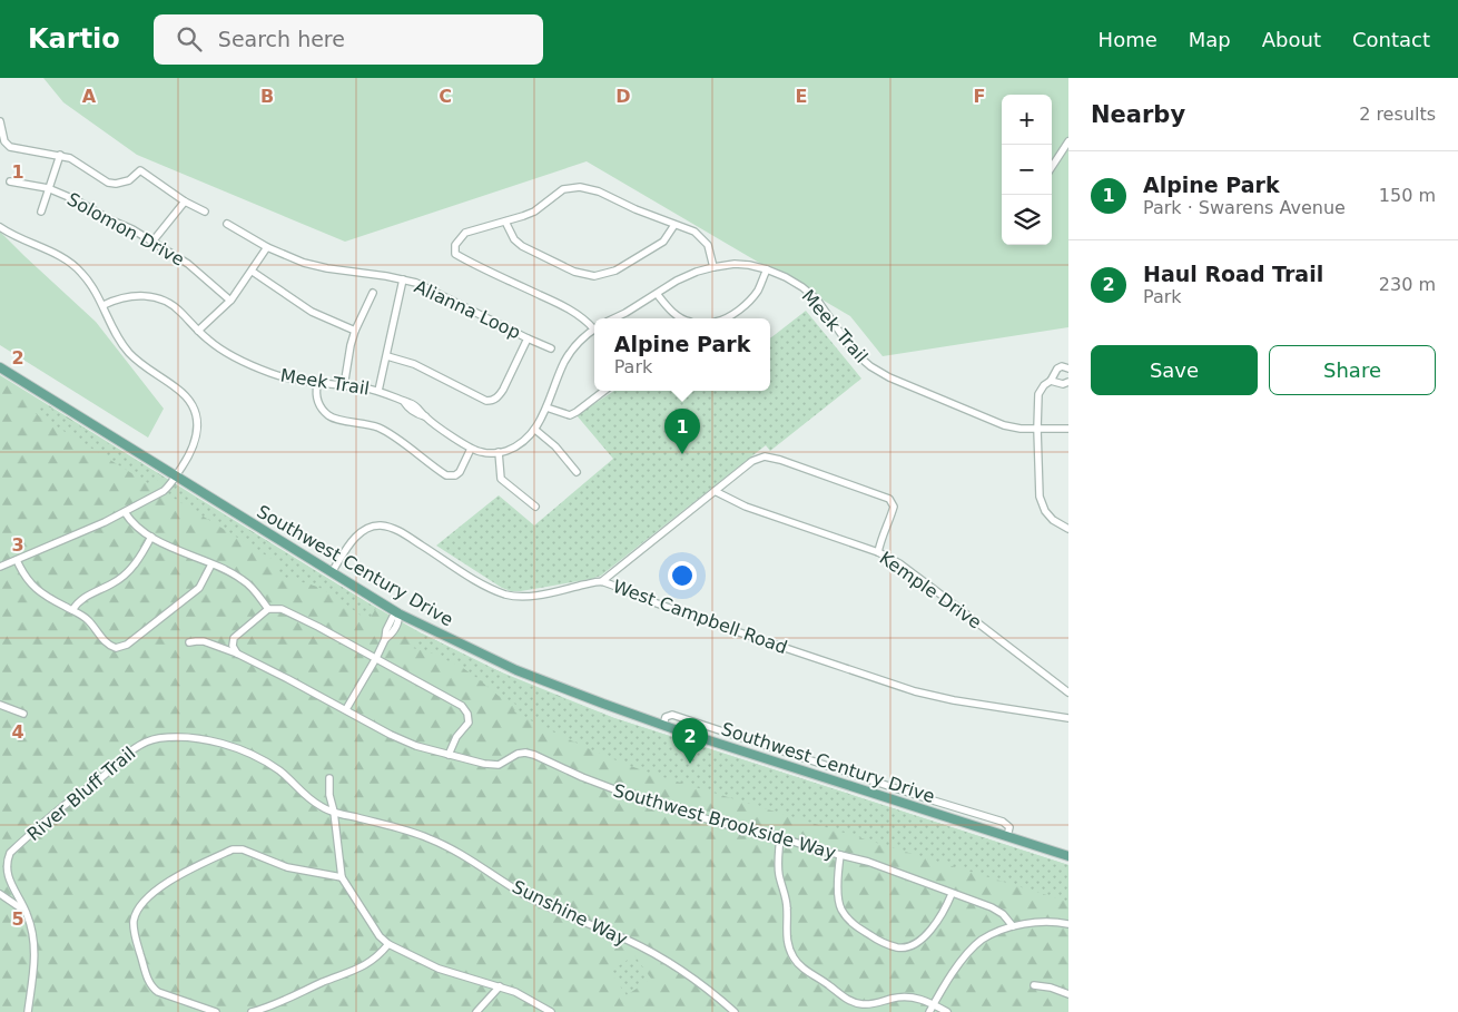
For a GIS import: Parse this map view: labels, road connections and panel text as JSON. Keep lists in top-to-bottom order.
{
  "streets": {
    "main road": ["Southwest Century Drive"],
    "street": [
      "Solomon Drive",
      "Alianna Loop",
      "Meek Trail",
      "Kemple Drive",
      "West Campbell Road",
      "River Bluff Trail",
      "Southwest Brookside Way",
      "Sunshine Way"
    ]
  },
  "crossings": [
    ["Southwest Century Drive", "West Campbell Road"],
    ["River Bluff Trail", "Sunshine Way"]
  ],
  "page": {
    "header": "Kartio",
    "search": "Search here",
    "nav": [
      "Home",
      "Map",
      "About",
      "Contact"
    ],
    "heading": ["Nearby", "2 results"],
    "map_buttons": ["+", "−"],
    "list": [
      {
        "mark": "1",
        "name": "Alpine Park",
        "note": "Park · Swarens Avenue",
        "value": "150 m"
      },
      {
        "mark": "2",
        "name": "Haul Road Trail",
        "note": "Park",
        "value": "230 m"
      }
    ],
    "popup": ["Alpine Park", "Park"],
    "buttons": ["Save", "Share"],
    "pins": ["1", "2"]
  },
  "grid": {
    "columns": [
      "A",
      "B",
      "C",
      "D",
      "E",
      "F"
    ],
    "rows": [
      "1",
      "2",
      "3",
      "4",
      "5"
    ]
  }
}
